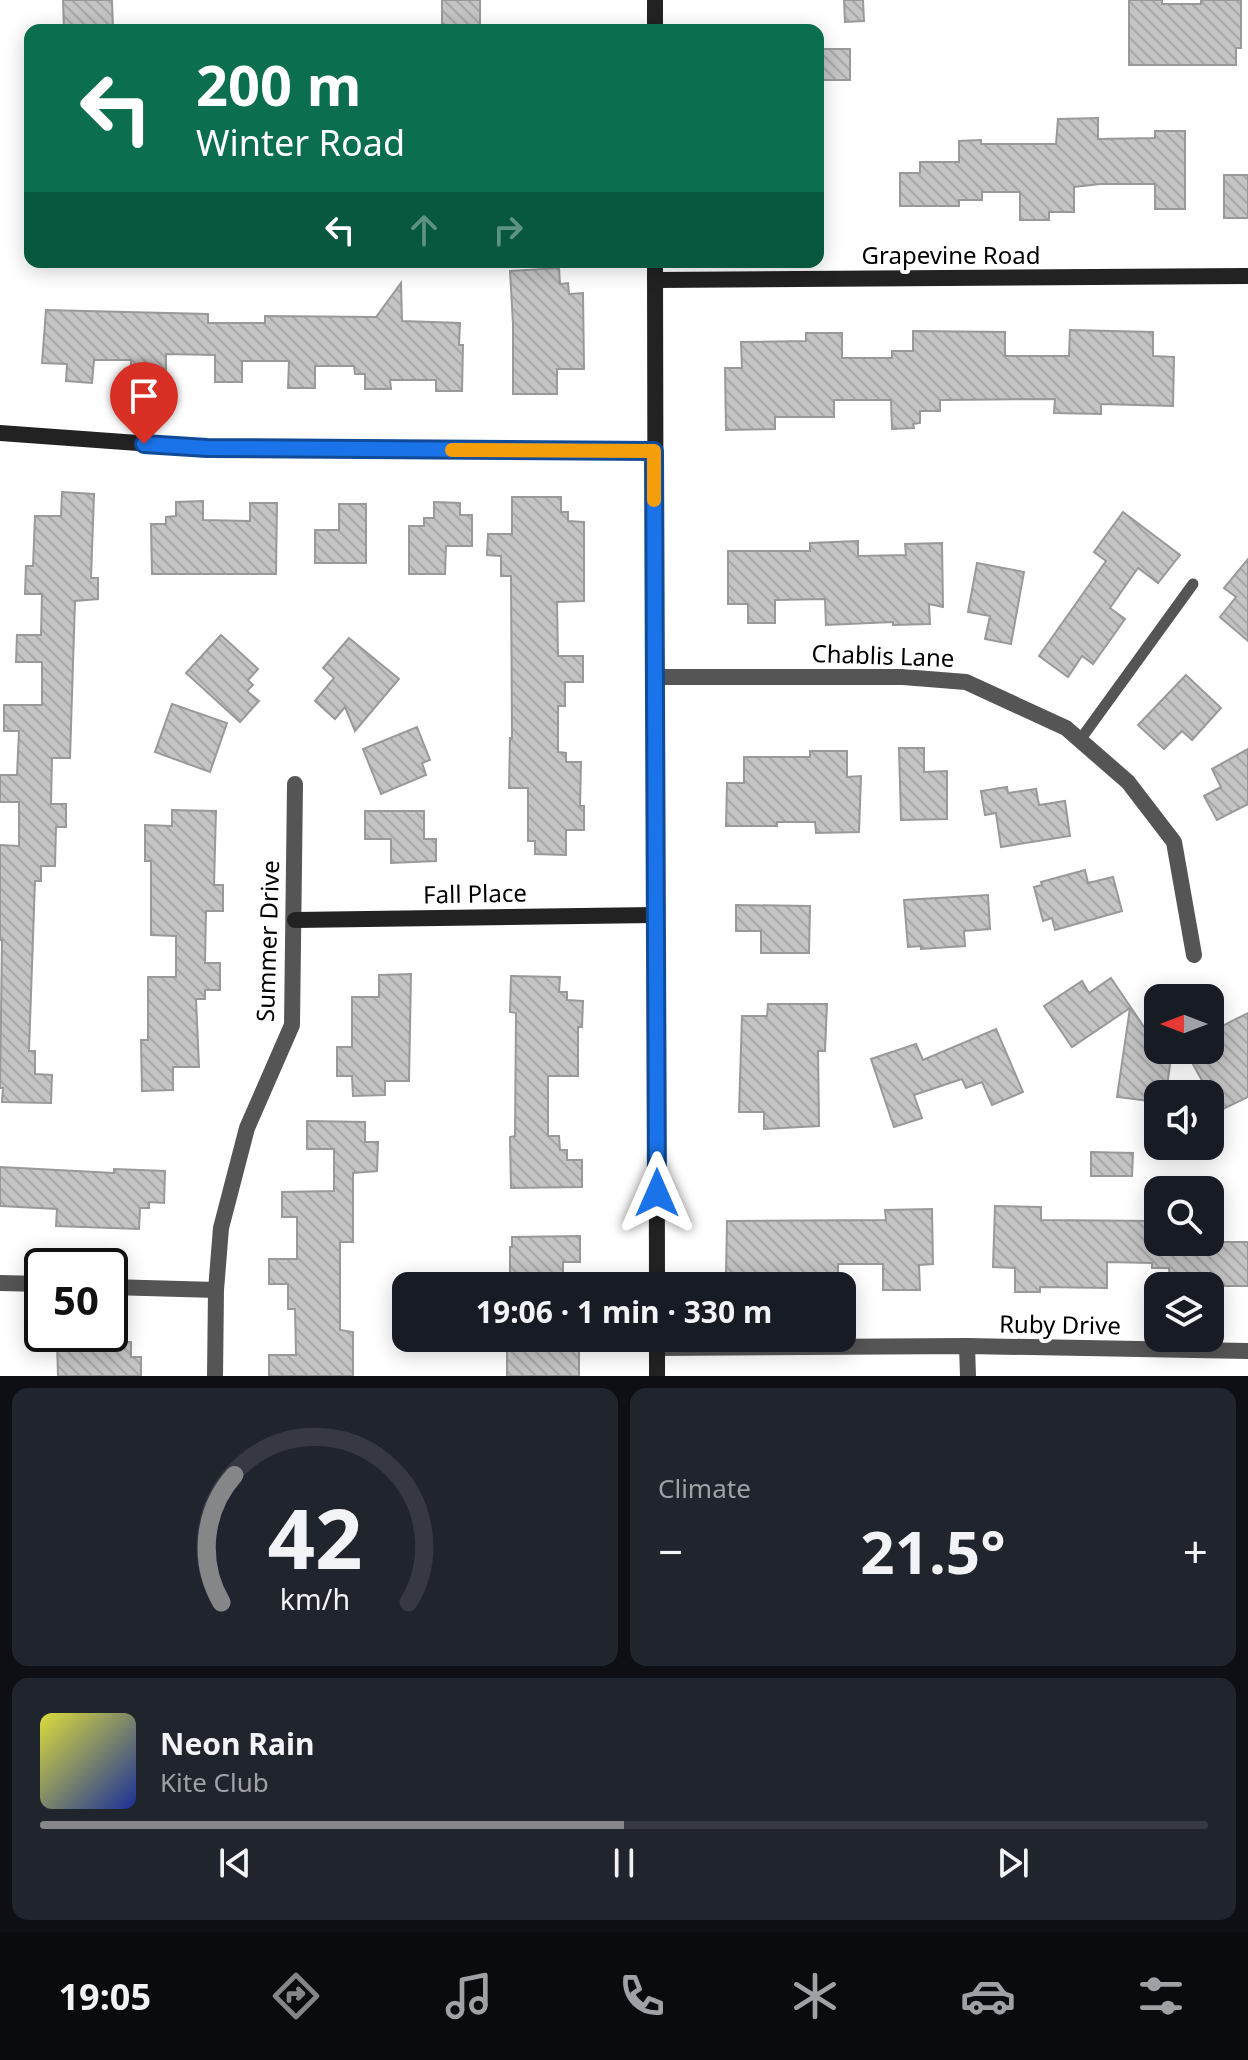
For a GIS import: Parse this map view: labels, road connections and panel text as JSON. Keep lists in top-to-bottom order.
{
  "streets": {
    "main road": ["Grapevine Road", "Fall Place"],
    "street": ["Chablis Lane", "Summer Drive", "Ruby Drive"]
  },
  "crossings": [
    ["Fall Place", "Summer Drive"]
  ],
  "north": "left",
  "page": {
    "turn": ["200 m", "Winter Road"],
    "limit": "50",
    "trip": "19:06 · 1 min · 330 m",
    "tile": "Climate",
    "heat": ["−", "21.5°", "+"],
    "song": ["Neon Rain", "Kite Club"],
    "tabs": "19:05",
    "gauge": ["42", "km/h"]
  }
}
